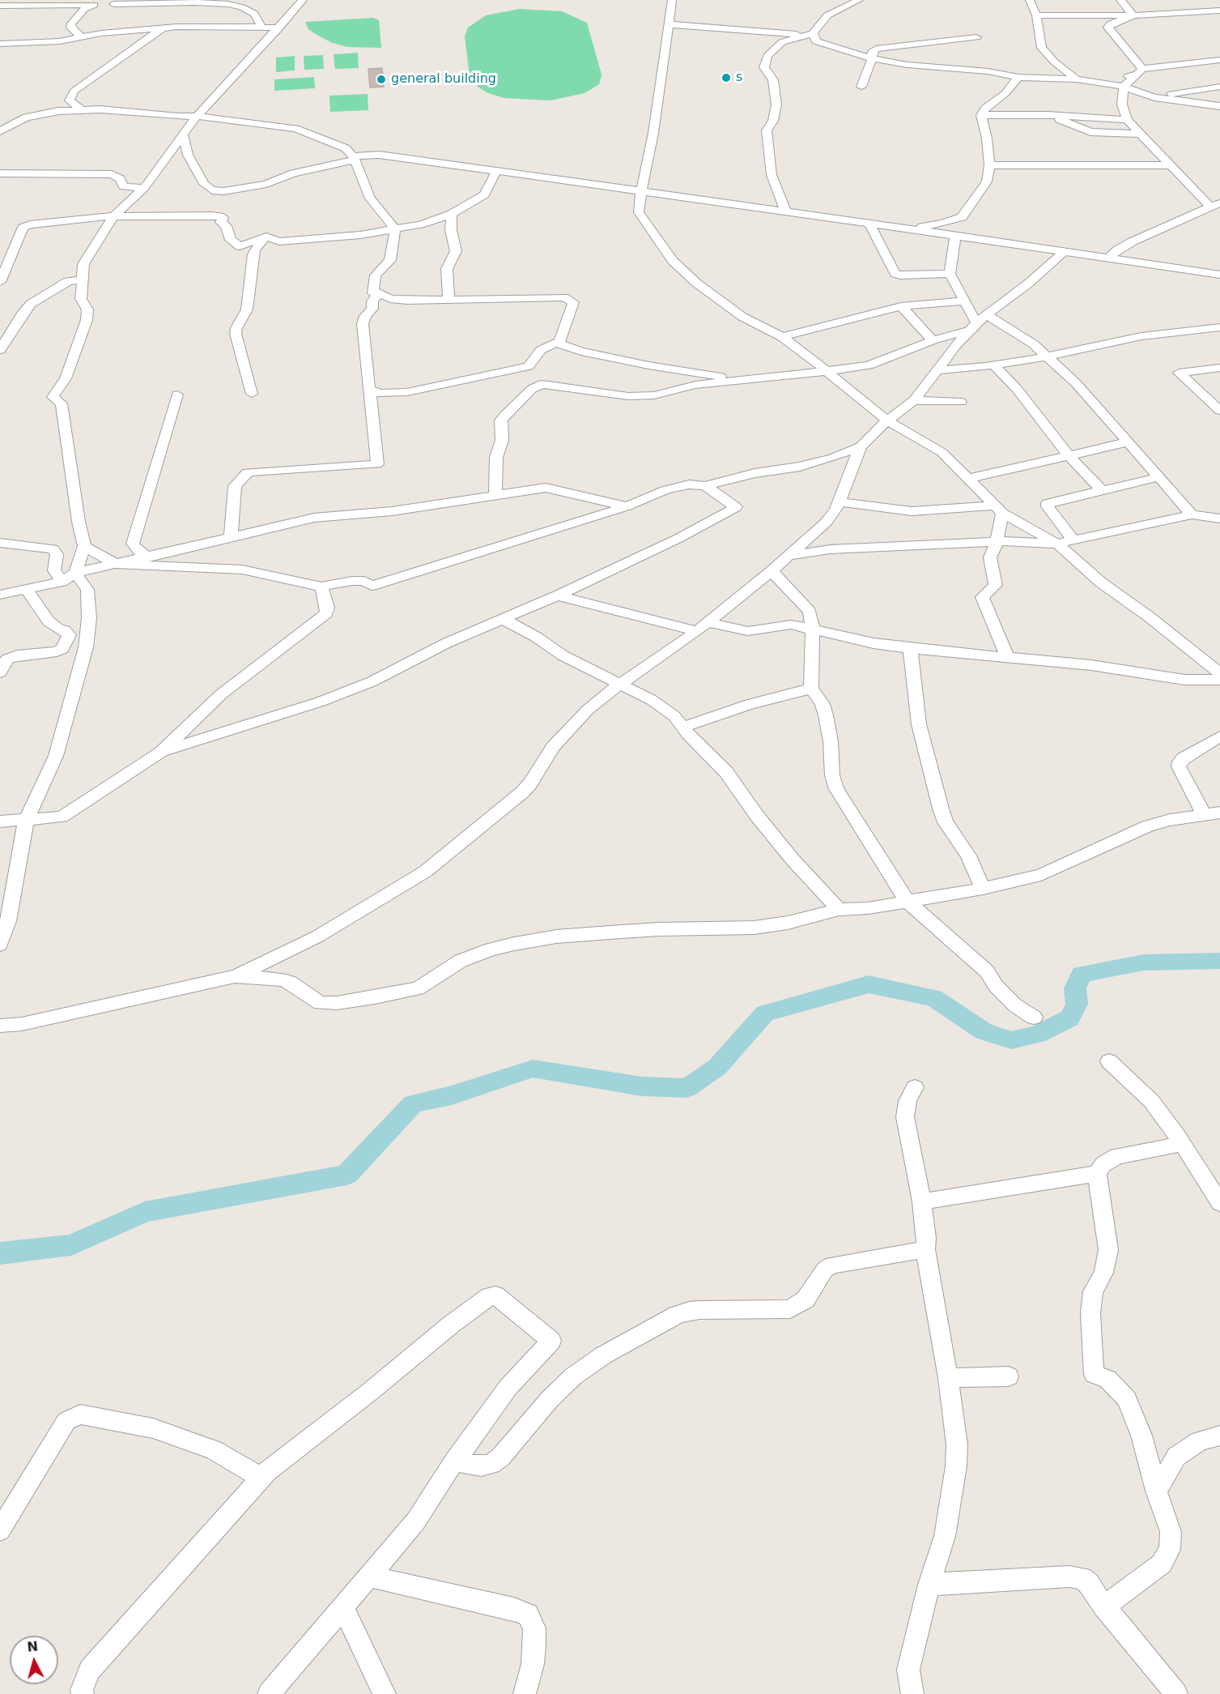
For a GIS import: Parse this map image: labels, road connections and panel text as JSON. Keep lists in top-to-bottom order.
{
  "places": ["s", "general building"],
  "north": "top"
}
